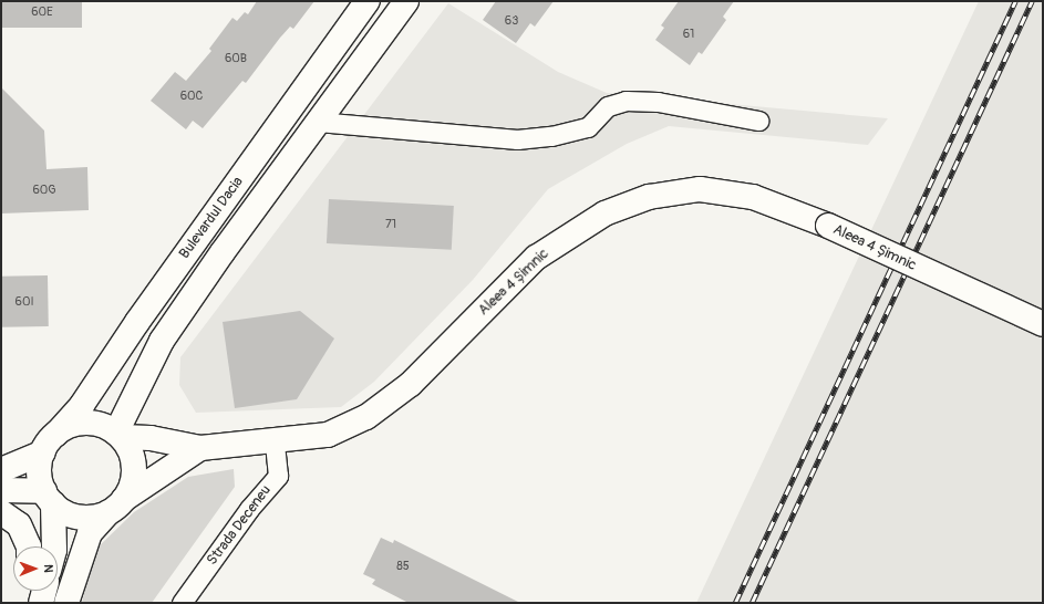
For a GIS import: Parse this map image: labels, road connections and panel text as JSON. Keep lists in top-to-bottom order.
{
  "streets": {
    "main road": ["Bulevardul Dacia", "Aleea 4 Șimnic"],
    "street": ["Strada Deceneu"]
  },
  "crossings": [
    ["Bulevardul Dacia", "Aleea 4 Șimnic"],
    ["Aleea 4 Șimnic", "Strada Deceneu"]
  ],
  "house_numbers": [
    "60E",
    "63",
    "61",
    "60B",
    "60C",
    "60G",
    "71",
    "60I",
    "85"
  ],
  "north": "right"
}
